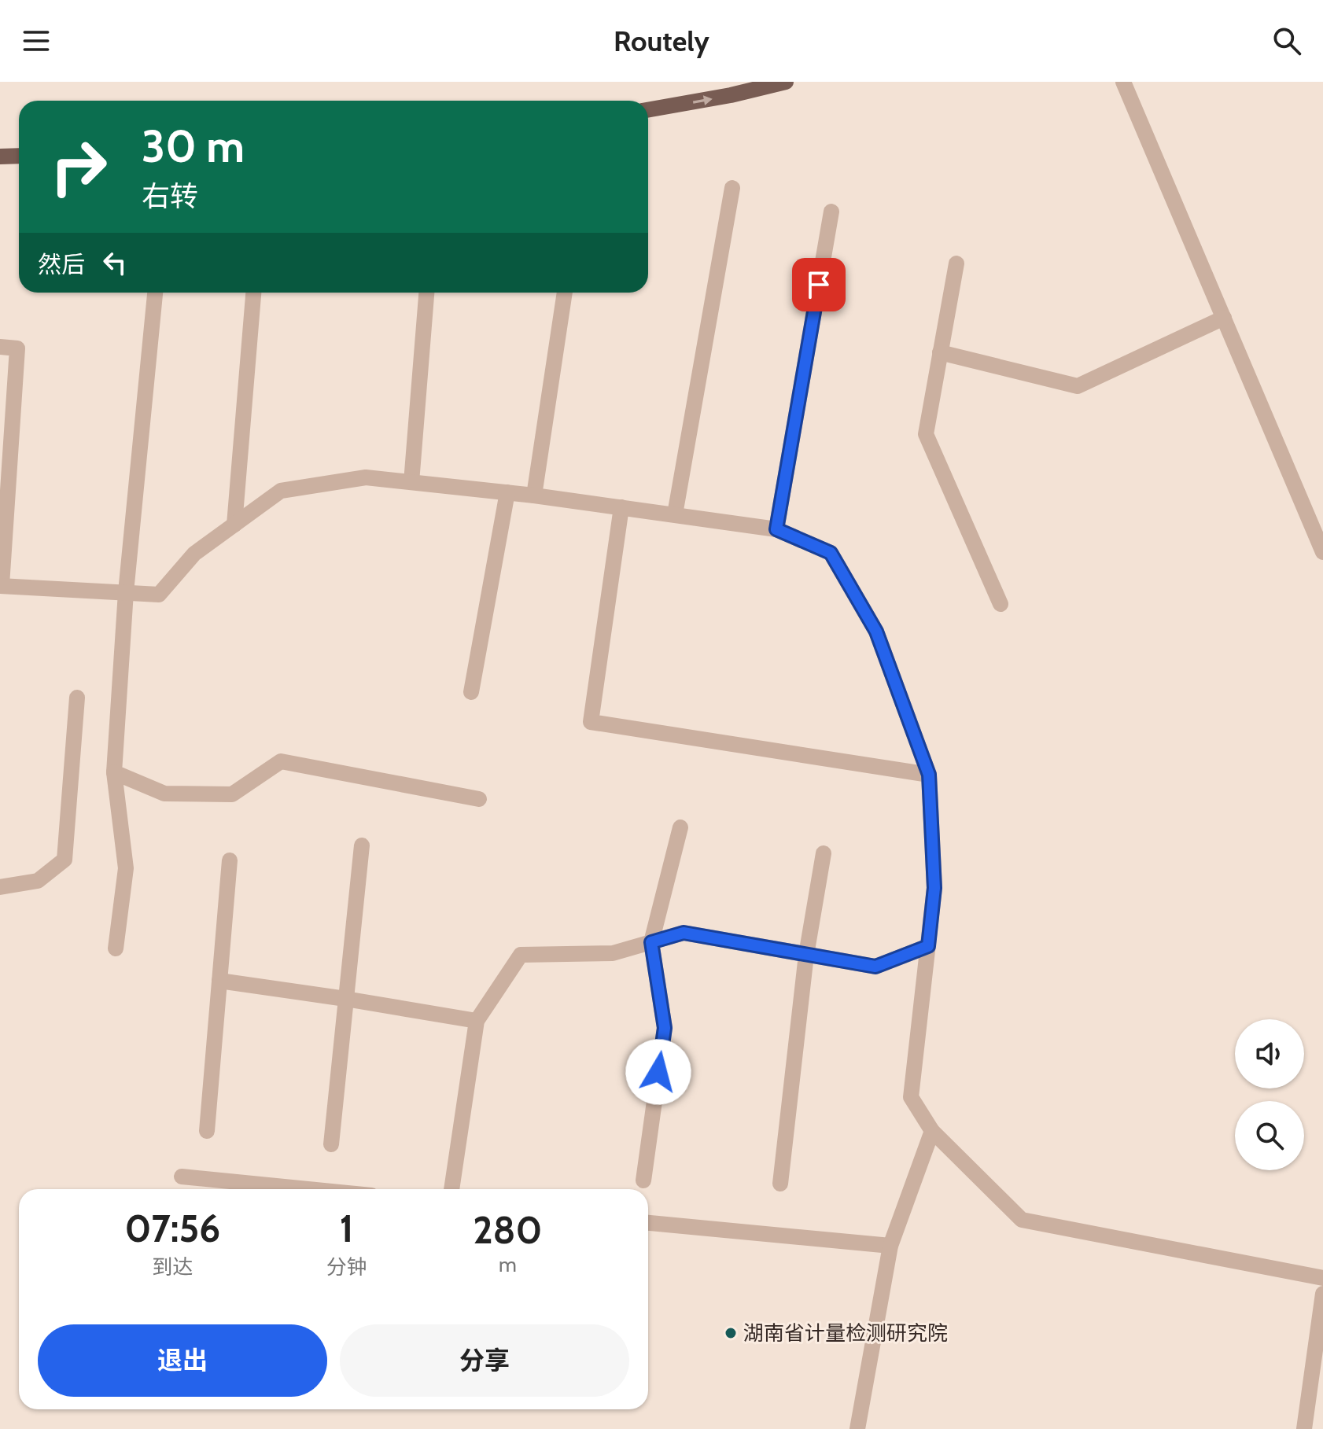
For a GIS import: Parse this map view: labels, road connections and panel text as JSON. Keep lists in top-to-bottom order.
{
  "places": ["湖南省计量检测研究院"],
  "page": {
    "header": "Routely",
    "turn": ["30 m", "右转"],
    "then": "然后",
    "eta": [
      "07:56",
      "到达",
      "1",
      "分钟",
      "280",
      "m"
    ],
    "buttons": ["退出", "分享"]
  }
}
